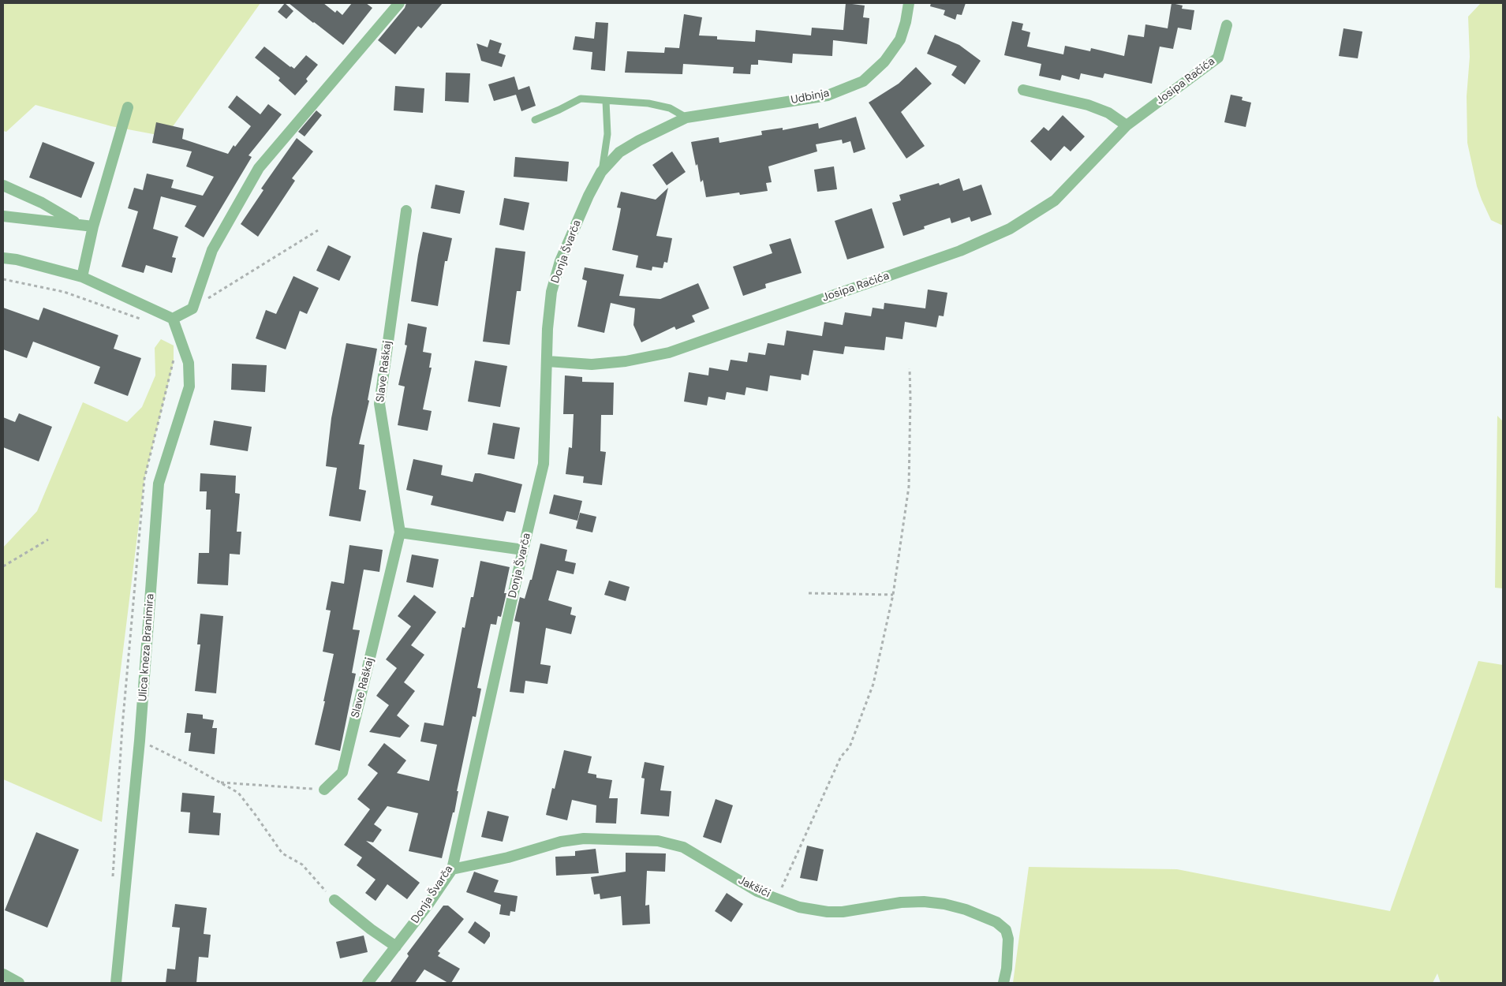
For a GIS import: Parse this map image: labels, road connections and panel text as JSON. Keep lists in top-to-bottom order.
{
  "streets": {
    "street": [
      "Josipa Račića",
      "Udbinja",
      "Donja Švarča",
      "Slave Raškaj",
      "Ulica kneza Branimira",
      "Jakšići"
    ]
  },
  "crossings": [
    ["Josipa Račića", "Donja Švarča"],
    ["Udbinja", "Donja Švarča"],
    ["Donja Švarča", "Jakšići"]
  ]
}
